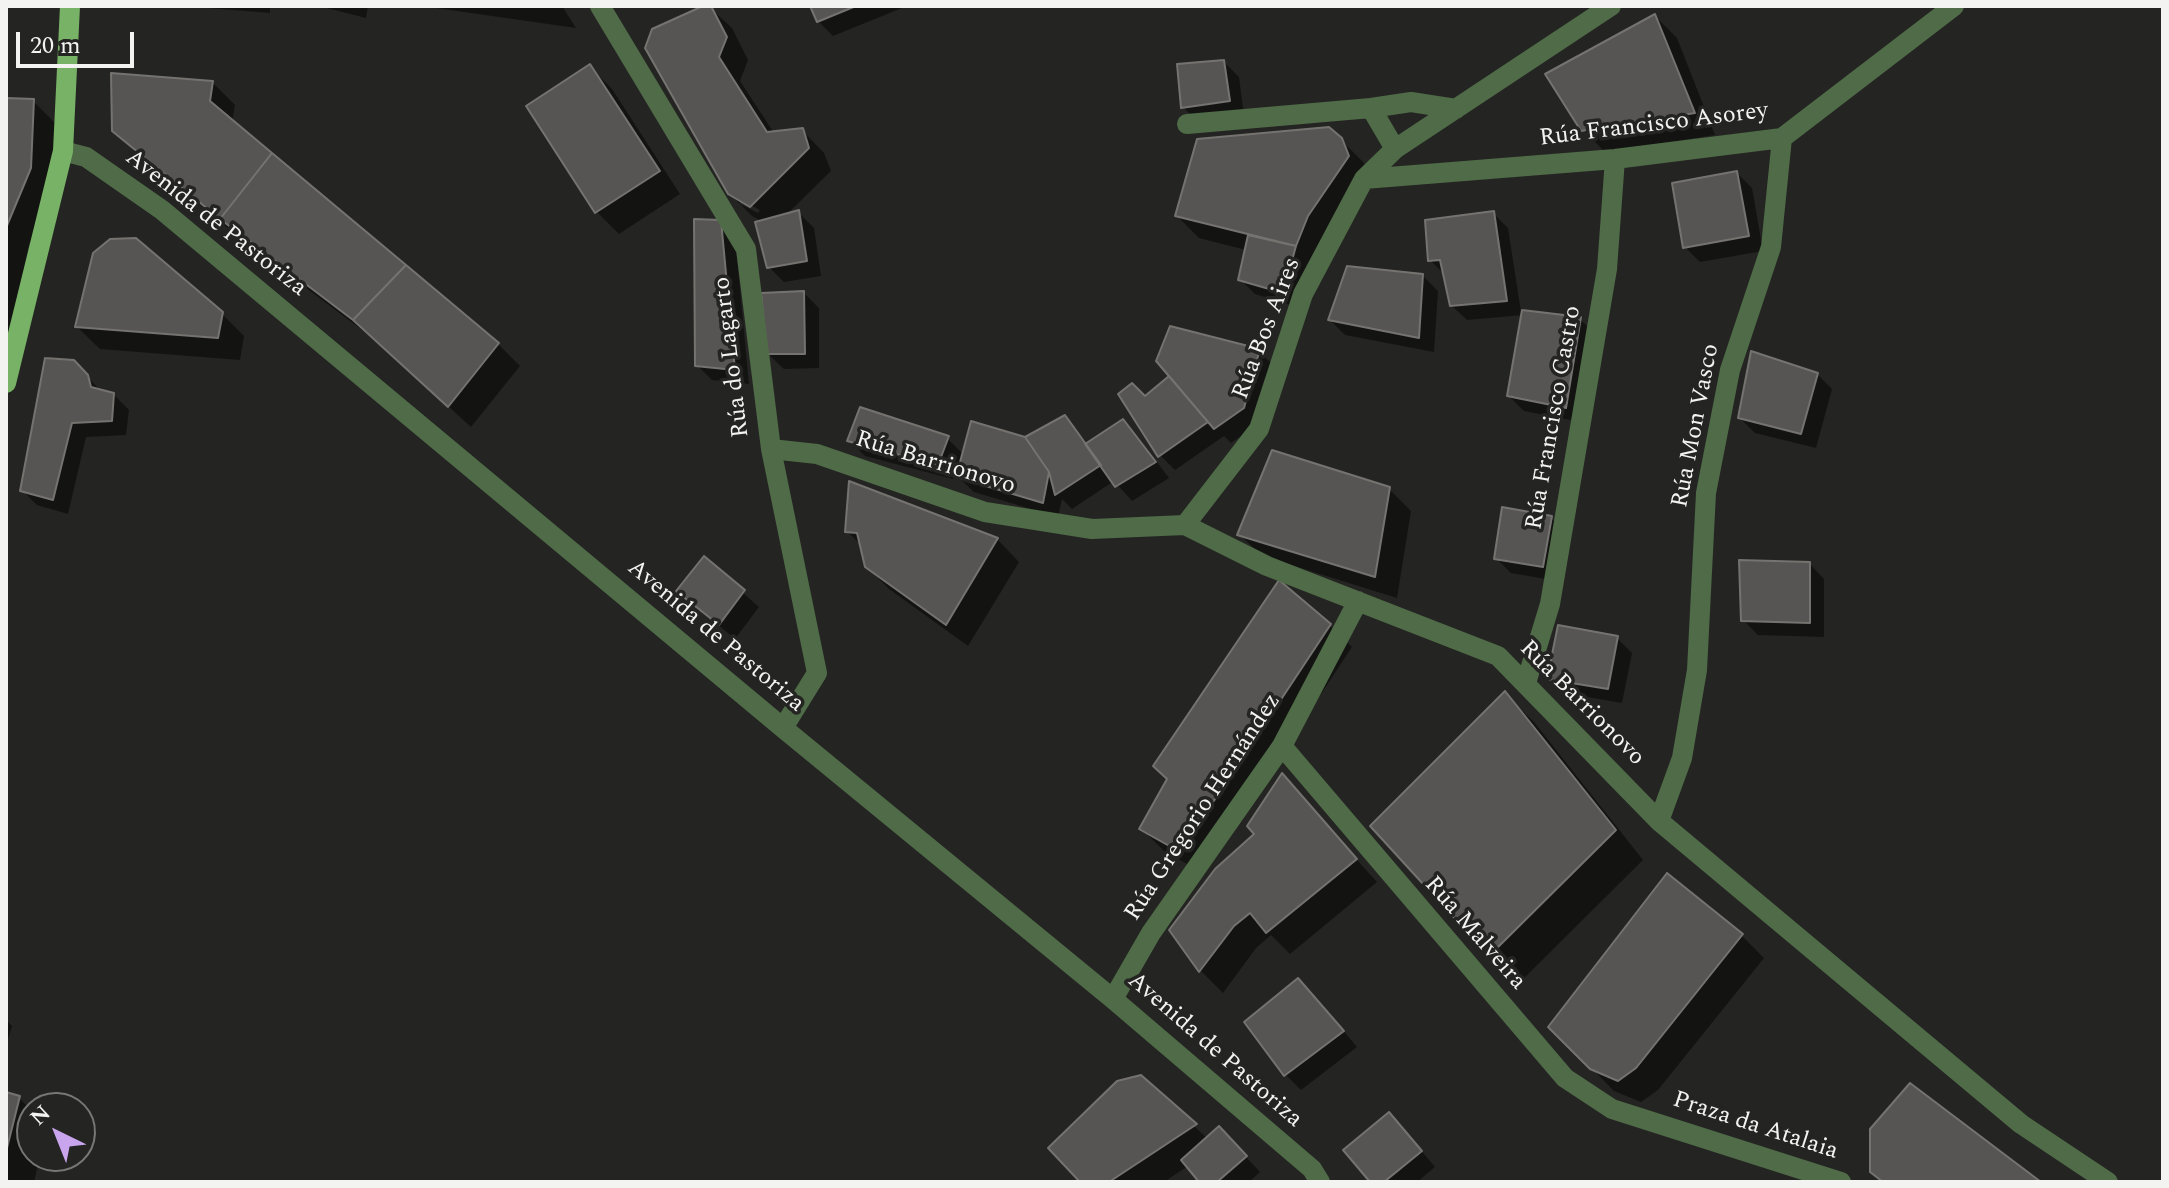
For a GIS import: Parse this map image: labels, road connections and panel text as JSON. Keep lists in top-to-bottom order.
{
  "streets": {
    "street": [
      "Rúa Francisco Asorey",
      "Avenida de Pastoriza",
      "Rúa Bos Aires",
      "Rúa do Lagarto",
      "Rúa Francisco Castro",
      "Rúa Mon Vasco",
      "Rúa Barrionovo",
      "Rúa Gregorio Hernández",
      "Rúa Malveira",
      "Praza da Atalaia"
    ]
  },
  "crossings": [
    ["Rúa Francisco Asorey", "Rúa Bos Aires"],
    ["Rúa Francisco Asorey", "Rúa Francisco Castro"],
    ["Rúa Francisco Asorey", "Rúa Mon Vasco"],
    ["Avenida de Pastoriza", "Rúa do Lagarto"],
    ["Avenida de Pastoriza", "Rúa Gregorio Hernández"],
    ["Rúa Bos Aires", "Rúa Barrionovo"],
    ["Rúa do Lagarto", "Rúa Barrionovo"],
    ["Rúa Francisco Castro", "Rúa Barrionovo"],
    ["Rúa Mon Vasco", "Rúa Barrionovo"],
    ["Rúa Barrionovo", "Rúa Gregorio Hernández"],
    ["Rúa Gregorio Hernández", "Rúa Malveira"],
    ["Rúa Malveira", "Praza da Atalaia"]
  ],
  "scale_bar": "20 m",
  "north": "top left"
}
